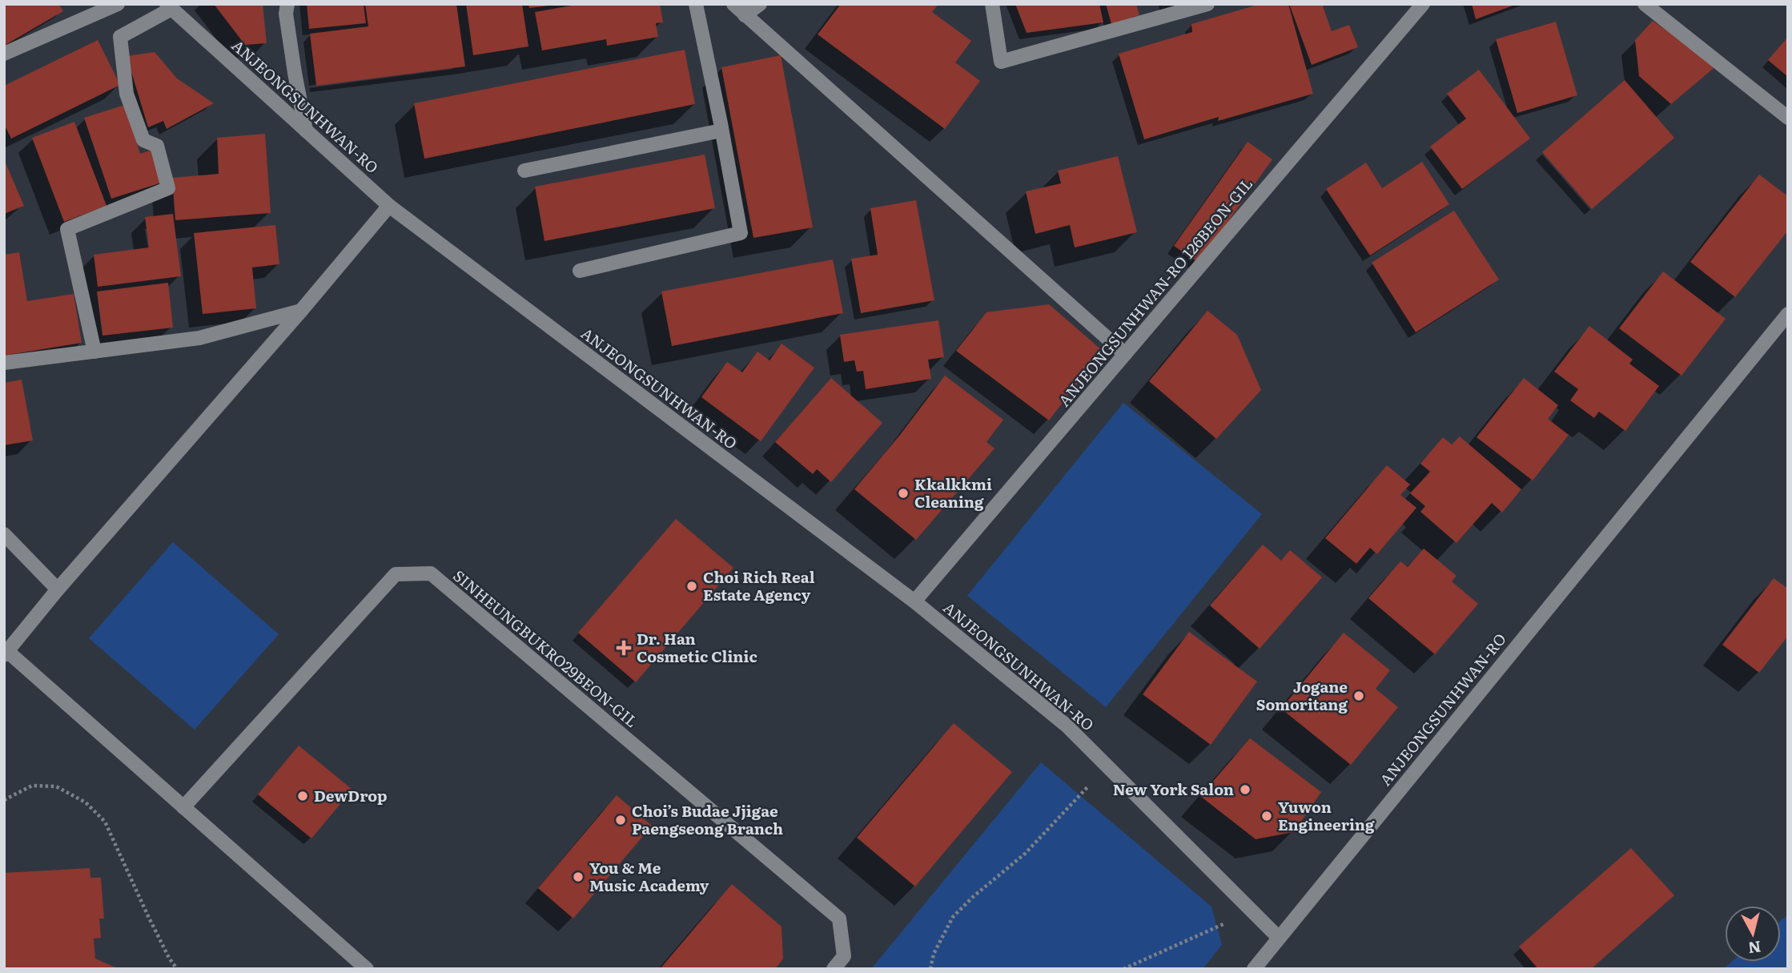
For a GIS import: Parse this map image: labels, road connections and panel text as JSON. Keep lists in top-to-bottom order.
{
  "streets": {
    "street": ["ANJEONGSUNHWAN-RO", "ANJEONGSUNHWAN-RO 126BEON-GIL", "SINHEUNGBUKRO29BEON-GIL"]
  },
  "crossings": [
    ["ANJEONGSUNHWAN-RO", "ANJEONGSUNHWAN-RO 126BEON-GIL"]
  ],
  "places": {
    "other": [
      "Kkalkkmi Cleaning",
      "Choi Rich Real Estate Agency",
      "Jogane Somoritang",
      "New York Salon",
      "DewDrop",
      "Yuwon Engineering",
      "Choi’s Budae Jjigae Paengseong Branch",
      "You & Me Music Academy"
    ],
    "health": ["Dr. Han Cosmetic Clinic"]
  },
  "north": "bottom"
}
